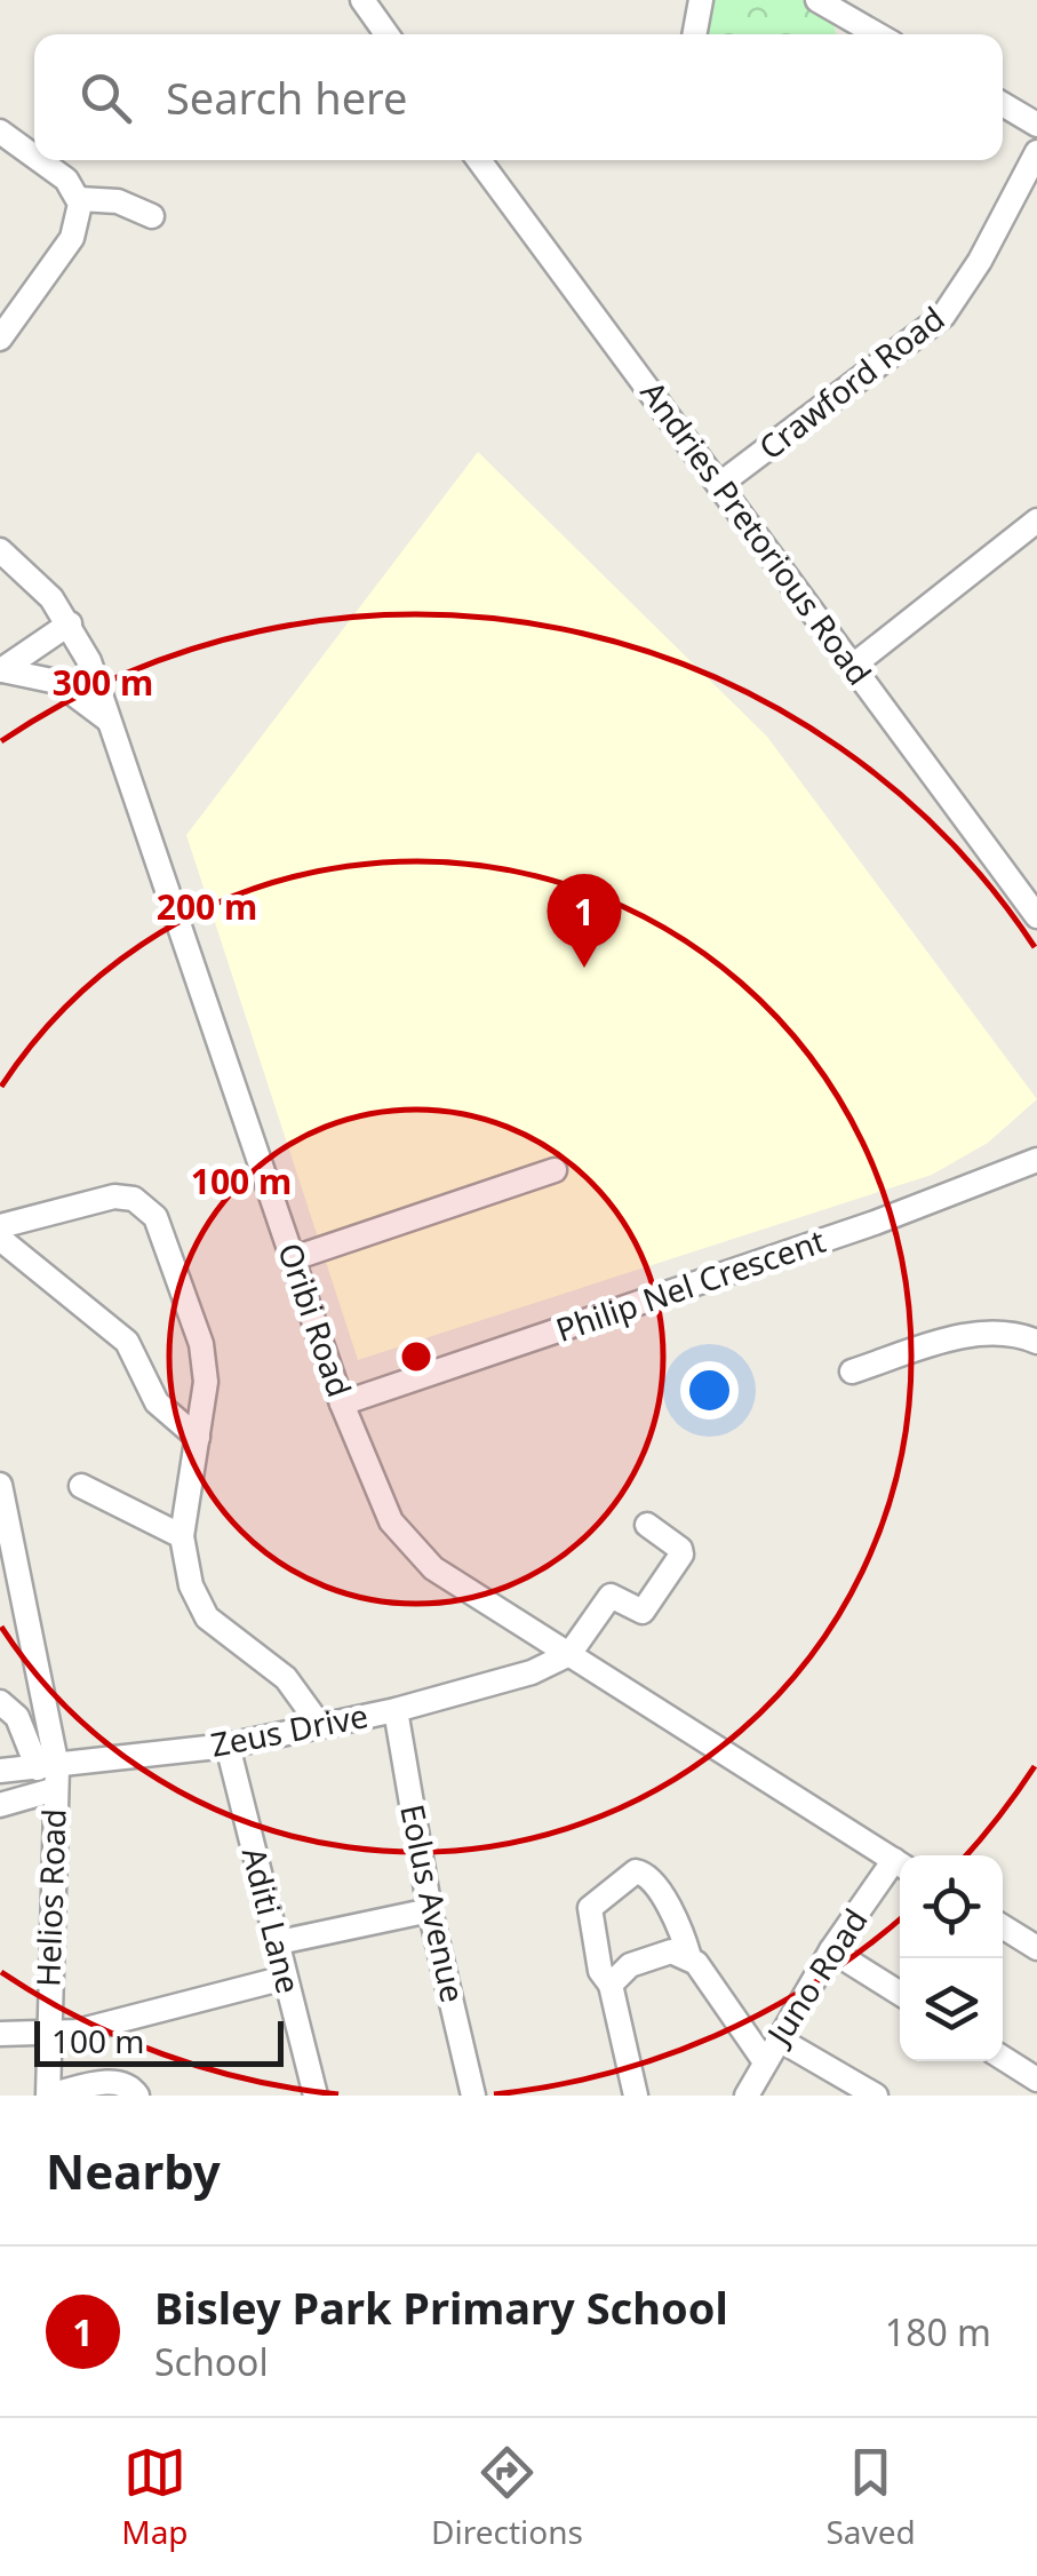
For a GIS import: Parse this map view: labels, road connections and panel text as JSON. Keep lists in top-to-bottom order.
{
  "streets": {
    "street": [
      "Crawford Road",
      "Andries Pretorious Road",
      "Philip Nel Crescent",
      "Oribi Road",
      "Zeus Drive",
      "Helios Road",
      "Eolus Avenue",
      "Aditi Lane",
      "Juno Road"
    ]
  },
  "crossings": [
    ["Crawford Road", "Andries Pretorious Road"],
    ["Philip Nel Crescent", "Oribi Road"],
    ["Oribi Road", "Zeus Drive"],
    ["Zeus Drive", "Helios Road"],
    ["Zeus Drive", "Eolus Avenue"],
    ["Zeus Drive", "Aditi Lane"]
  ],
  "scale_bar": "100 m",
  "page": {
    "search": "Search here",
    "pins": "1",
    "scale": "100 m",
    "heading": "Nearby",
    "list": [
      {
        "mark": "1",
        "name": "Bisley Park Primary School",
        "note": "School",
        "value": "180 m"
      }
    ],
    "nav": ["Map", "Directions", "Saved"]
  },
  "rings": ["300 m", "200 m", "100 m"]
}
